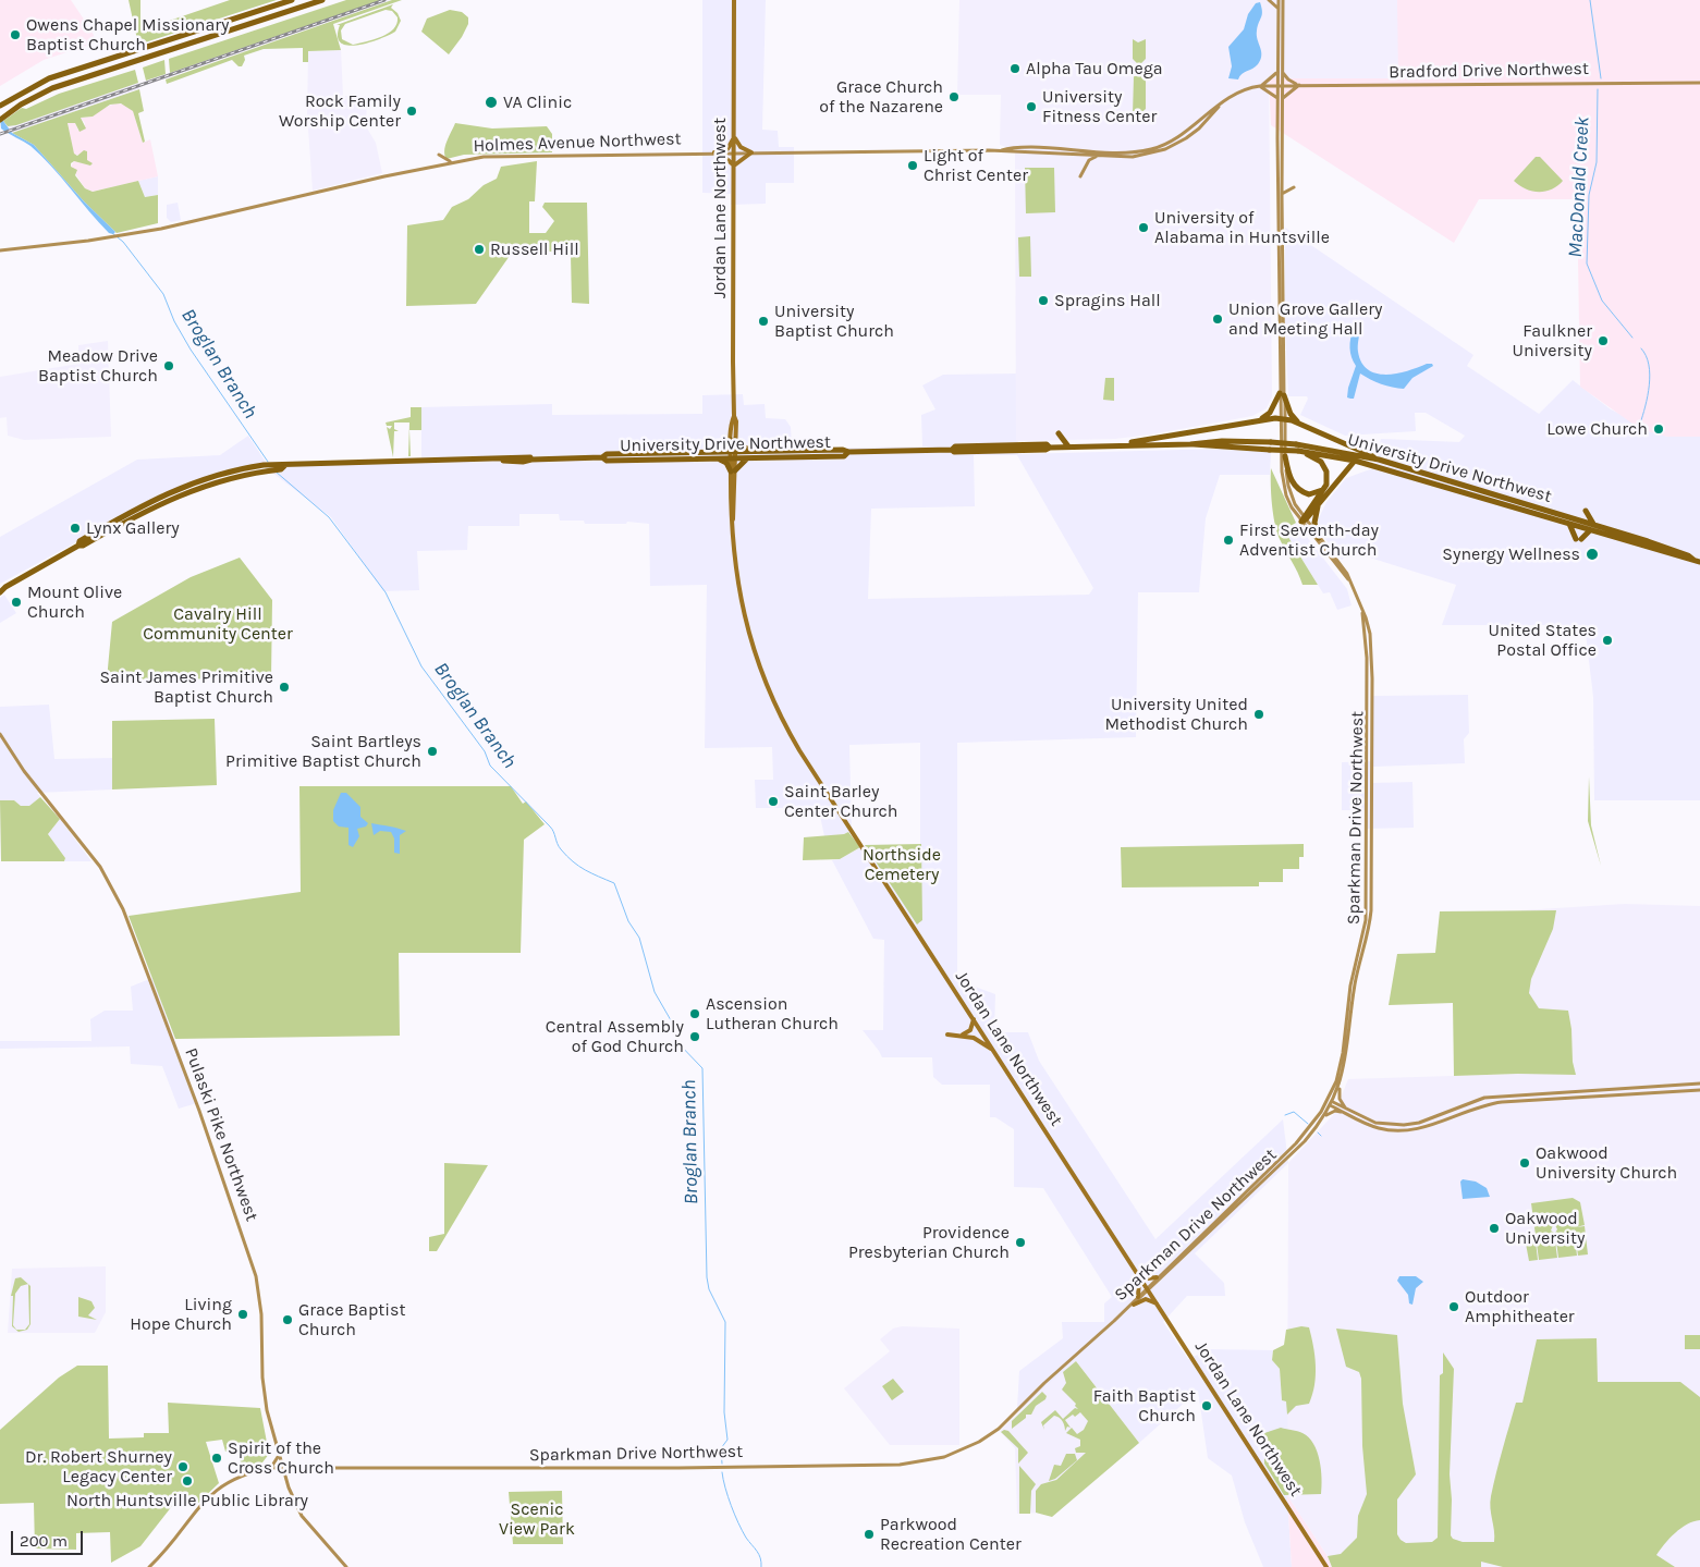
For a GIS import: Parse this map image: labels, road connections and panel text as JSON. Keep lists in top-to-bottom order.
{
  "streets": {
    "highway": ["University Drive Northwest"],
    "main road": [
      "Bradford Drive Northwest",
      "Holmes Avenue Northwest",
      "Jordan Lane Northwest",
      "Sparkman Drive Northwest",
      "Pulaski Pike Northwest"
    ]
  },
  "crossings": [
    ["Bradford Drive Northwest", "Holmes Avenue Northwest"],
    ["Bradford Drive Northwest", "Sparkman Drive Northwest"],
    ["Holmes Avenue Northwest", "Jordan Lane Northwest"],
    ["Holmes Avenue Northwest", "Sparkman Drive Northwest"],
    ["Jordan Lane Northwest", "University Drive Northwest"],
    ["Jordan Lane Northwest", "Sparkman Drive Northwest"],
    ["Sparkman Drive Northwest", "Pulaski Pike Northwest"]
  ],
  "water": ["MacDonald Creek", "Broglan Branch"],
  "parks": ["Cavalry Hill Community Center", "Northside Cemetery", "Scenic View Park"],
  "places": [
    "Owens Chapel Missionary Baptist Church",
    "Alpha Tau Omega",
    "Grace Church of the Nazarene",
    "VA Clinic",
    "University Fitness Center",
    "Rock Family Worship Center",
    "Light of Christ Center",
    "University of Alabama in Huntsville",
    "Russell Hill",
    "Spragins Hall",
    "Union Grove Gallery and Meeting Hall",
    "University Baptist Church",
    "Faulkner University",
    "Meadow Drive Baptist Church",
    "Lowe Church",
    "Lynx Gallery",
    "First Seventh-day Adventist Church",
    "Synergy Wellness",
    "Mount Olive Church",
    "United States Postal Office",
    "Saint James Primitive Baptist Church",
    "University United Methodist Church",
    "Saint Bartleys Primitive Baptist Church",
    "Saint Barley Center Church",
    "Ascension Lutheran Church",
    "Central Assembly of God Church",
    "Oakwood University Church",
    "Oakwood University",
    "Providence Presbyterian Church",
    "Outdoor Amphitheater",
    "Living Hope Church",
    "Grace Baptist Church",
    "Faith Baptist Church",
    "Spirit of the Cross Church",
    "Dr. Robert Shurney Legacy Center",
    "North Huntsville Public Library",
    "Parkwood Recreation Center"
  ],
  "scale_bar": "200 m"
}
